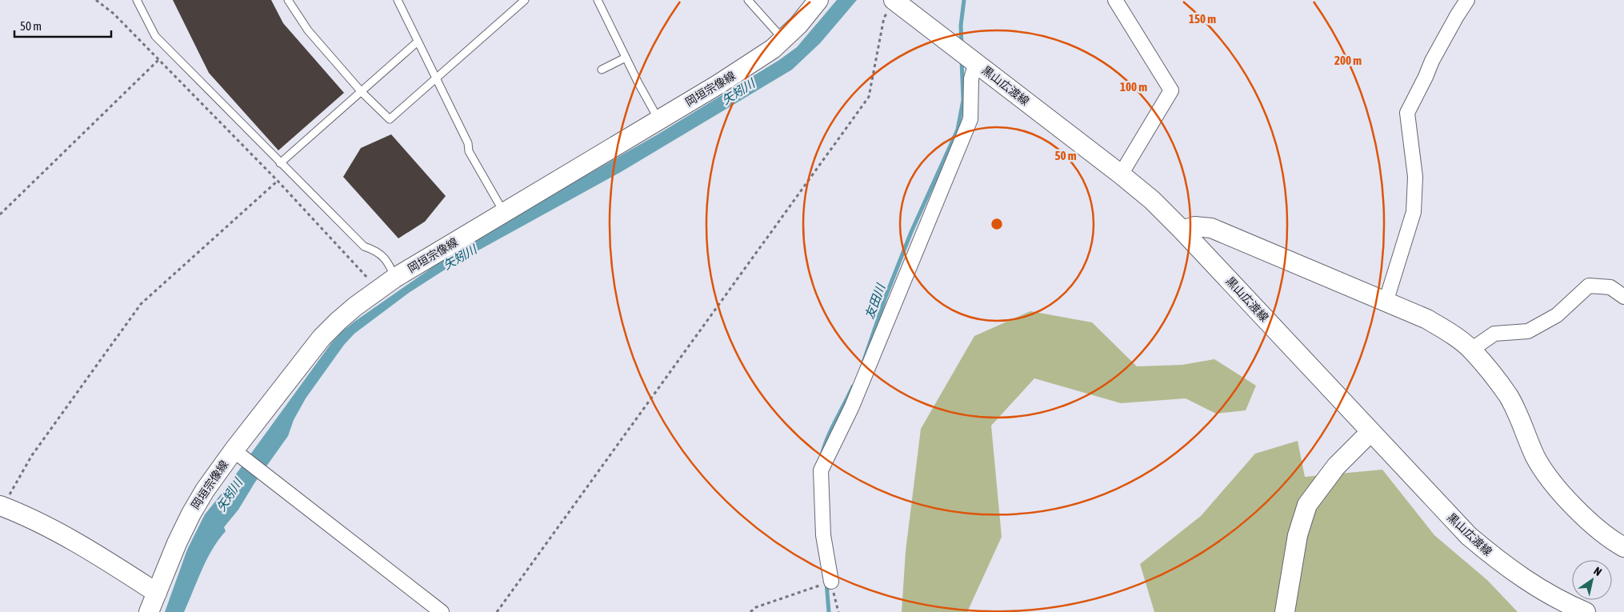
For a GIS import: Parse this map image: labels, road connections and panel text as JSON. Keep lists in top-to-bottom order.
{
  "streets": {
    "main road": ["黒山広渡線", "岡垣宗像線"]
  },
  "water": ["矢矧川", "友田川"],
  "scale_bar": "50 m",
  "north": "top right",
  "rings": [
    "150 m",
    "200 m",
    "100 m",
    "50 m"
  ]
}
